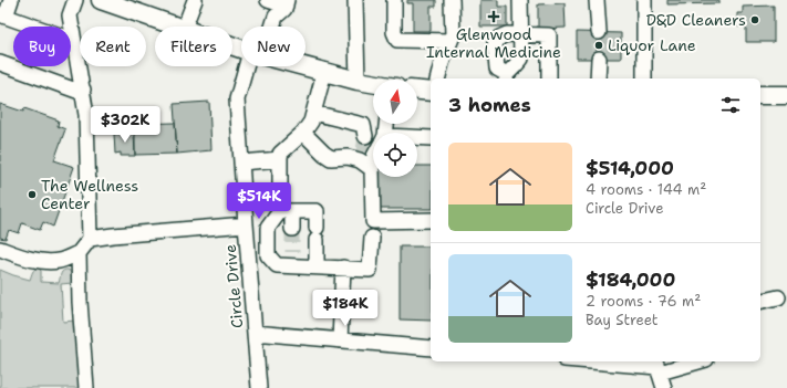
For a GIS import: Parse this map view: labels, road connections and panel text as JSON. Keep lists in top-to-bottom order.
{
  "streets": {
    "street": ["Circle Drive"]
  },
  "places": {
    "health": ["Glenwood Internal Medicine"],
    "other": ["D&D Cleaners", "Liquor Lane", "The Wellness Center"]
  },
  "north": "top",
  "page": {
    "chip": [
      "Buy",
      "Rent",
      "Filters",
      "New"
    ],
    "heading": "3 homes",
    "price": ["$302K", "$514K", "$184K"],
    "list": [
      {
        "name": "$514,000",
        "note": "4 rooms · 144 m² · Circle Drive"
      },
      {
        "name": "$184,000",
        "note": "2 rooms · 76 m² · Bay Street"
      }
    ]
  }
}
